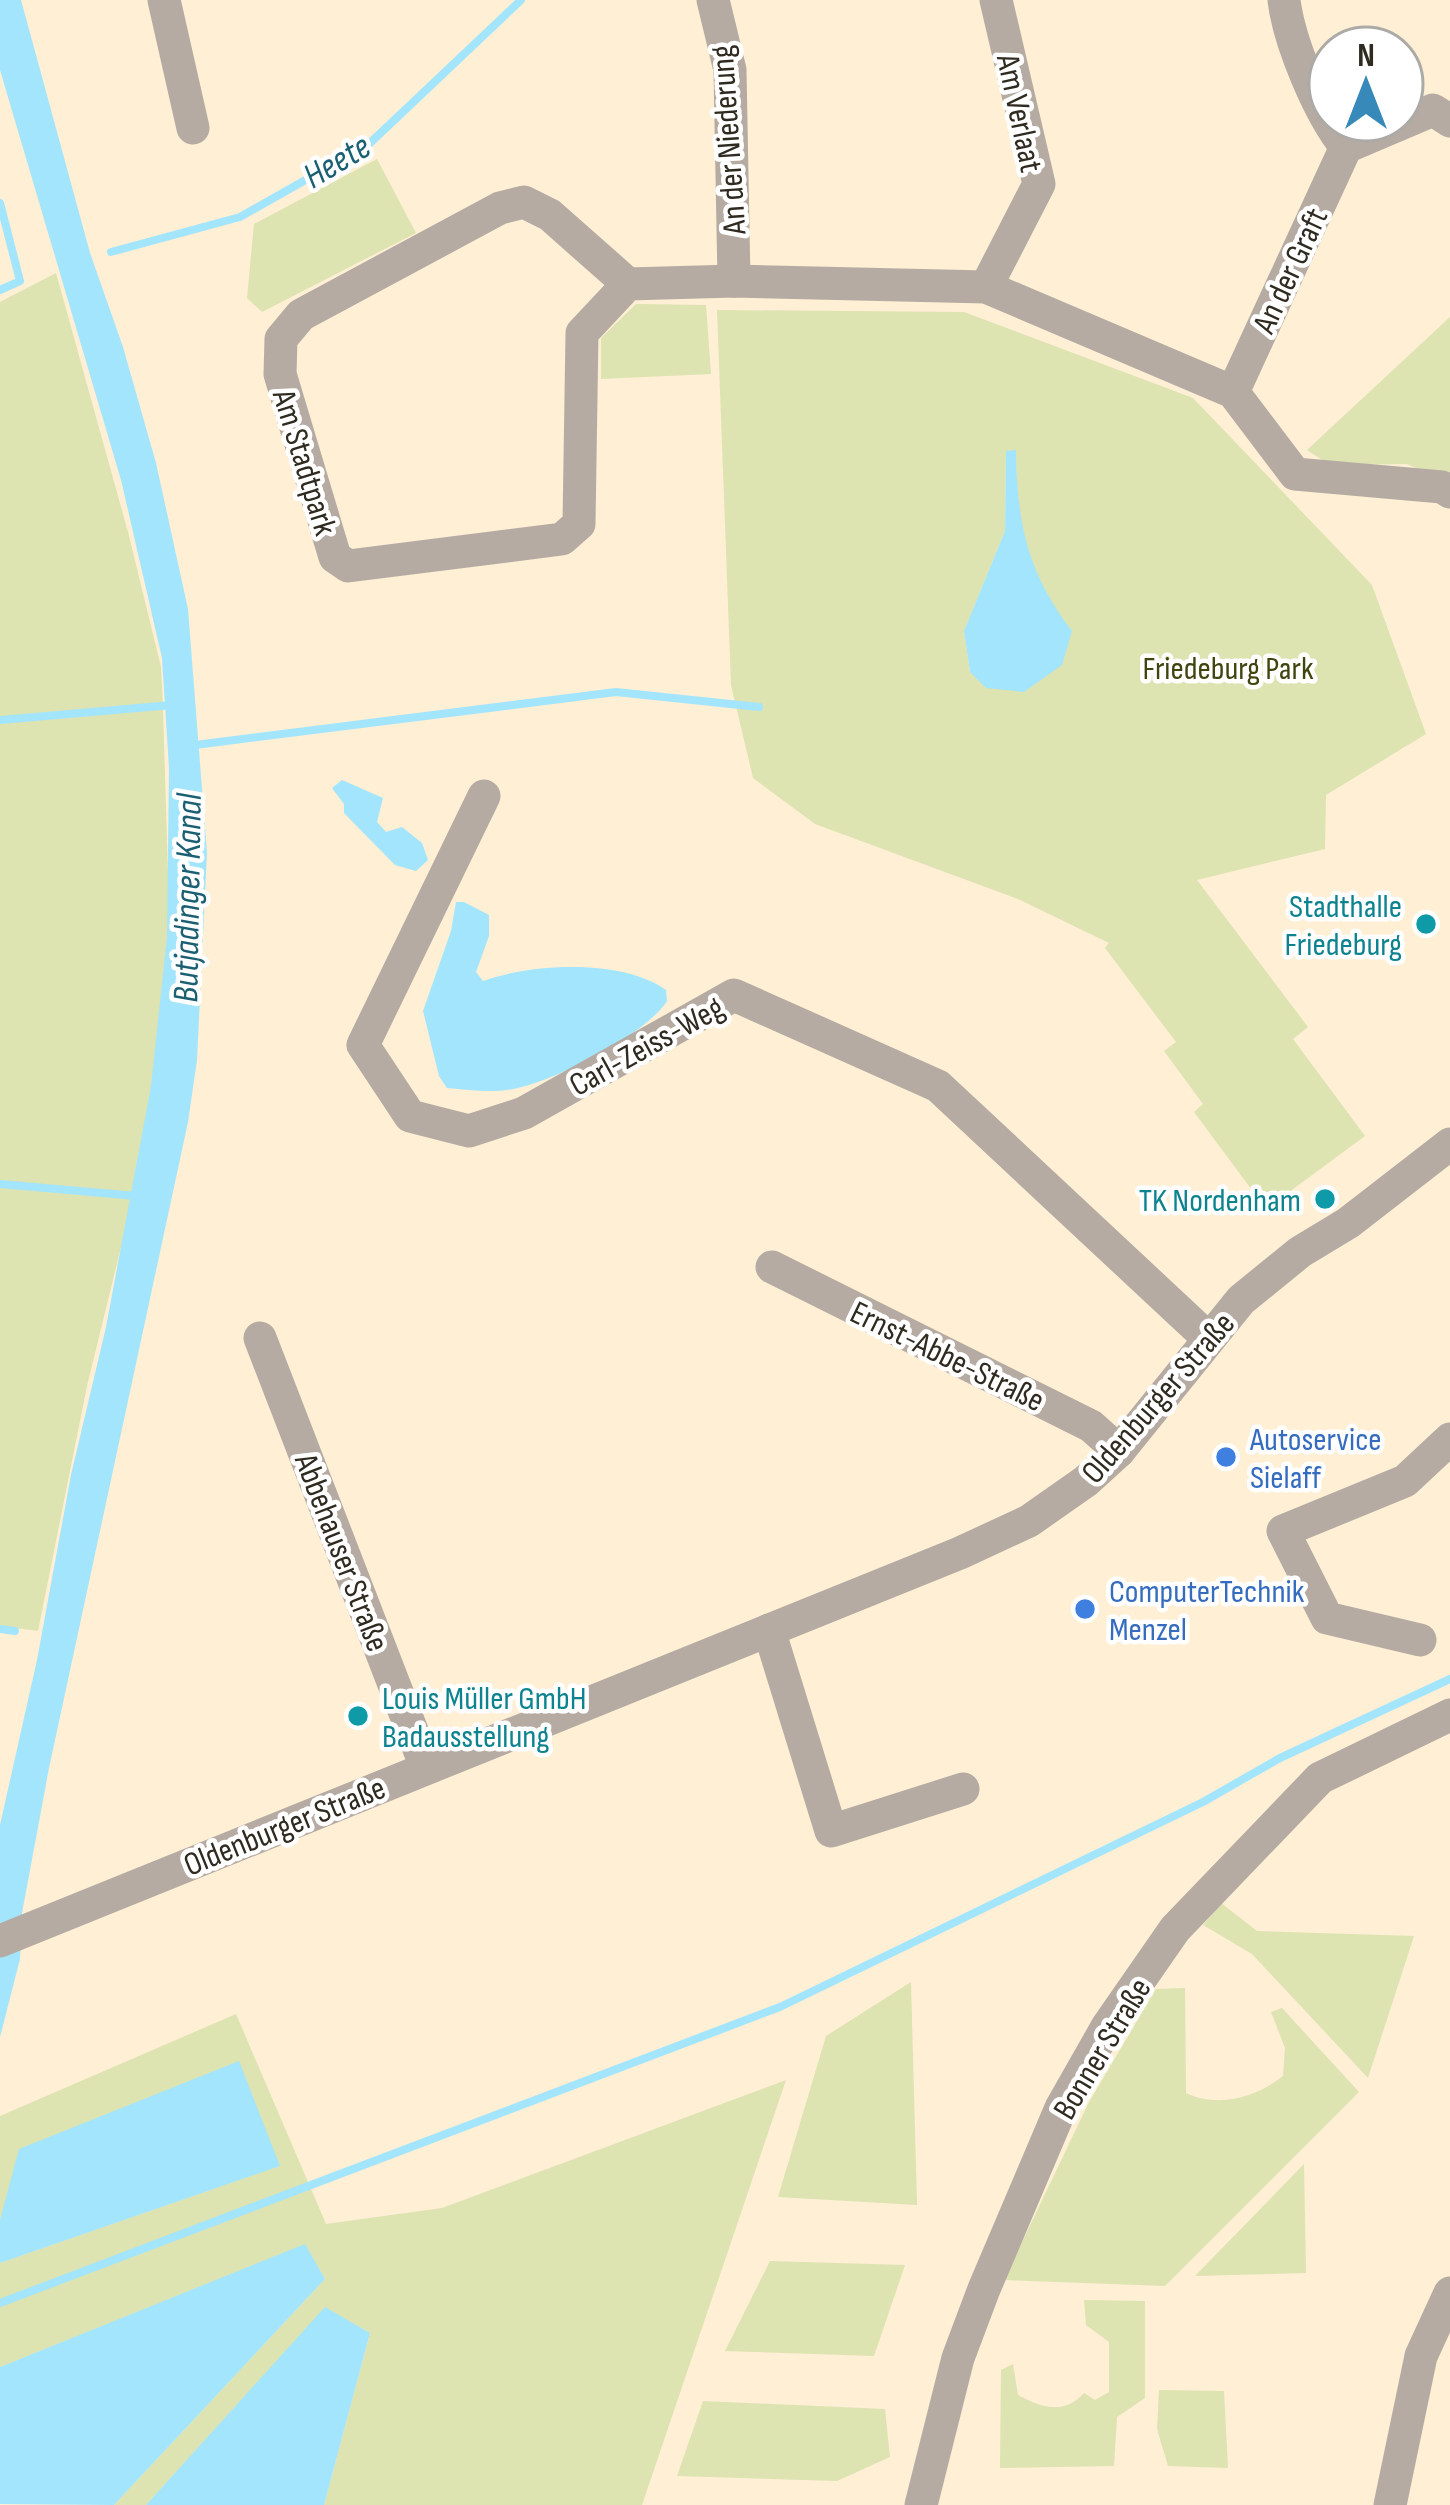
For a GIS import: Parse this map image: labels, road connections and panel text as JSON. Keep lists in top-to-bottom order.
{
  "streets": {
    "street": [
      "Am Verlaat",
      "An der Niederung",
      "An der Graft",
      "Am Stadtpark",
      "Carl-Zeiss-Weg",
      "Ernst-Abbe-Straße",
      "Oldenburger Straße",
      "Abbehauser Straße",
      "Bonner Straße"
    ]
  },
  "crossings": [
    ["Carl-Zeiss-Weg", "Oldenburger Straße"],
    ["Ernst-Abbe-Straße", "Oldenburger Straße"],
    ["Oldenburger Straße", "Abbehauser Straße"]
  ],
  "water": ["Heete", "Butjadinger Kanal"],
  "parks": ["Friedeburg Park"],
  "places": [
    "Stadthalle Friedeburg",
    "TK Nordenham",
    "Autoservice Sielaff",
    "ComputerTechnik Menzel",
    "Louis Müller GmbH Badausstellung"
  ],
  "north": "top"
}
